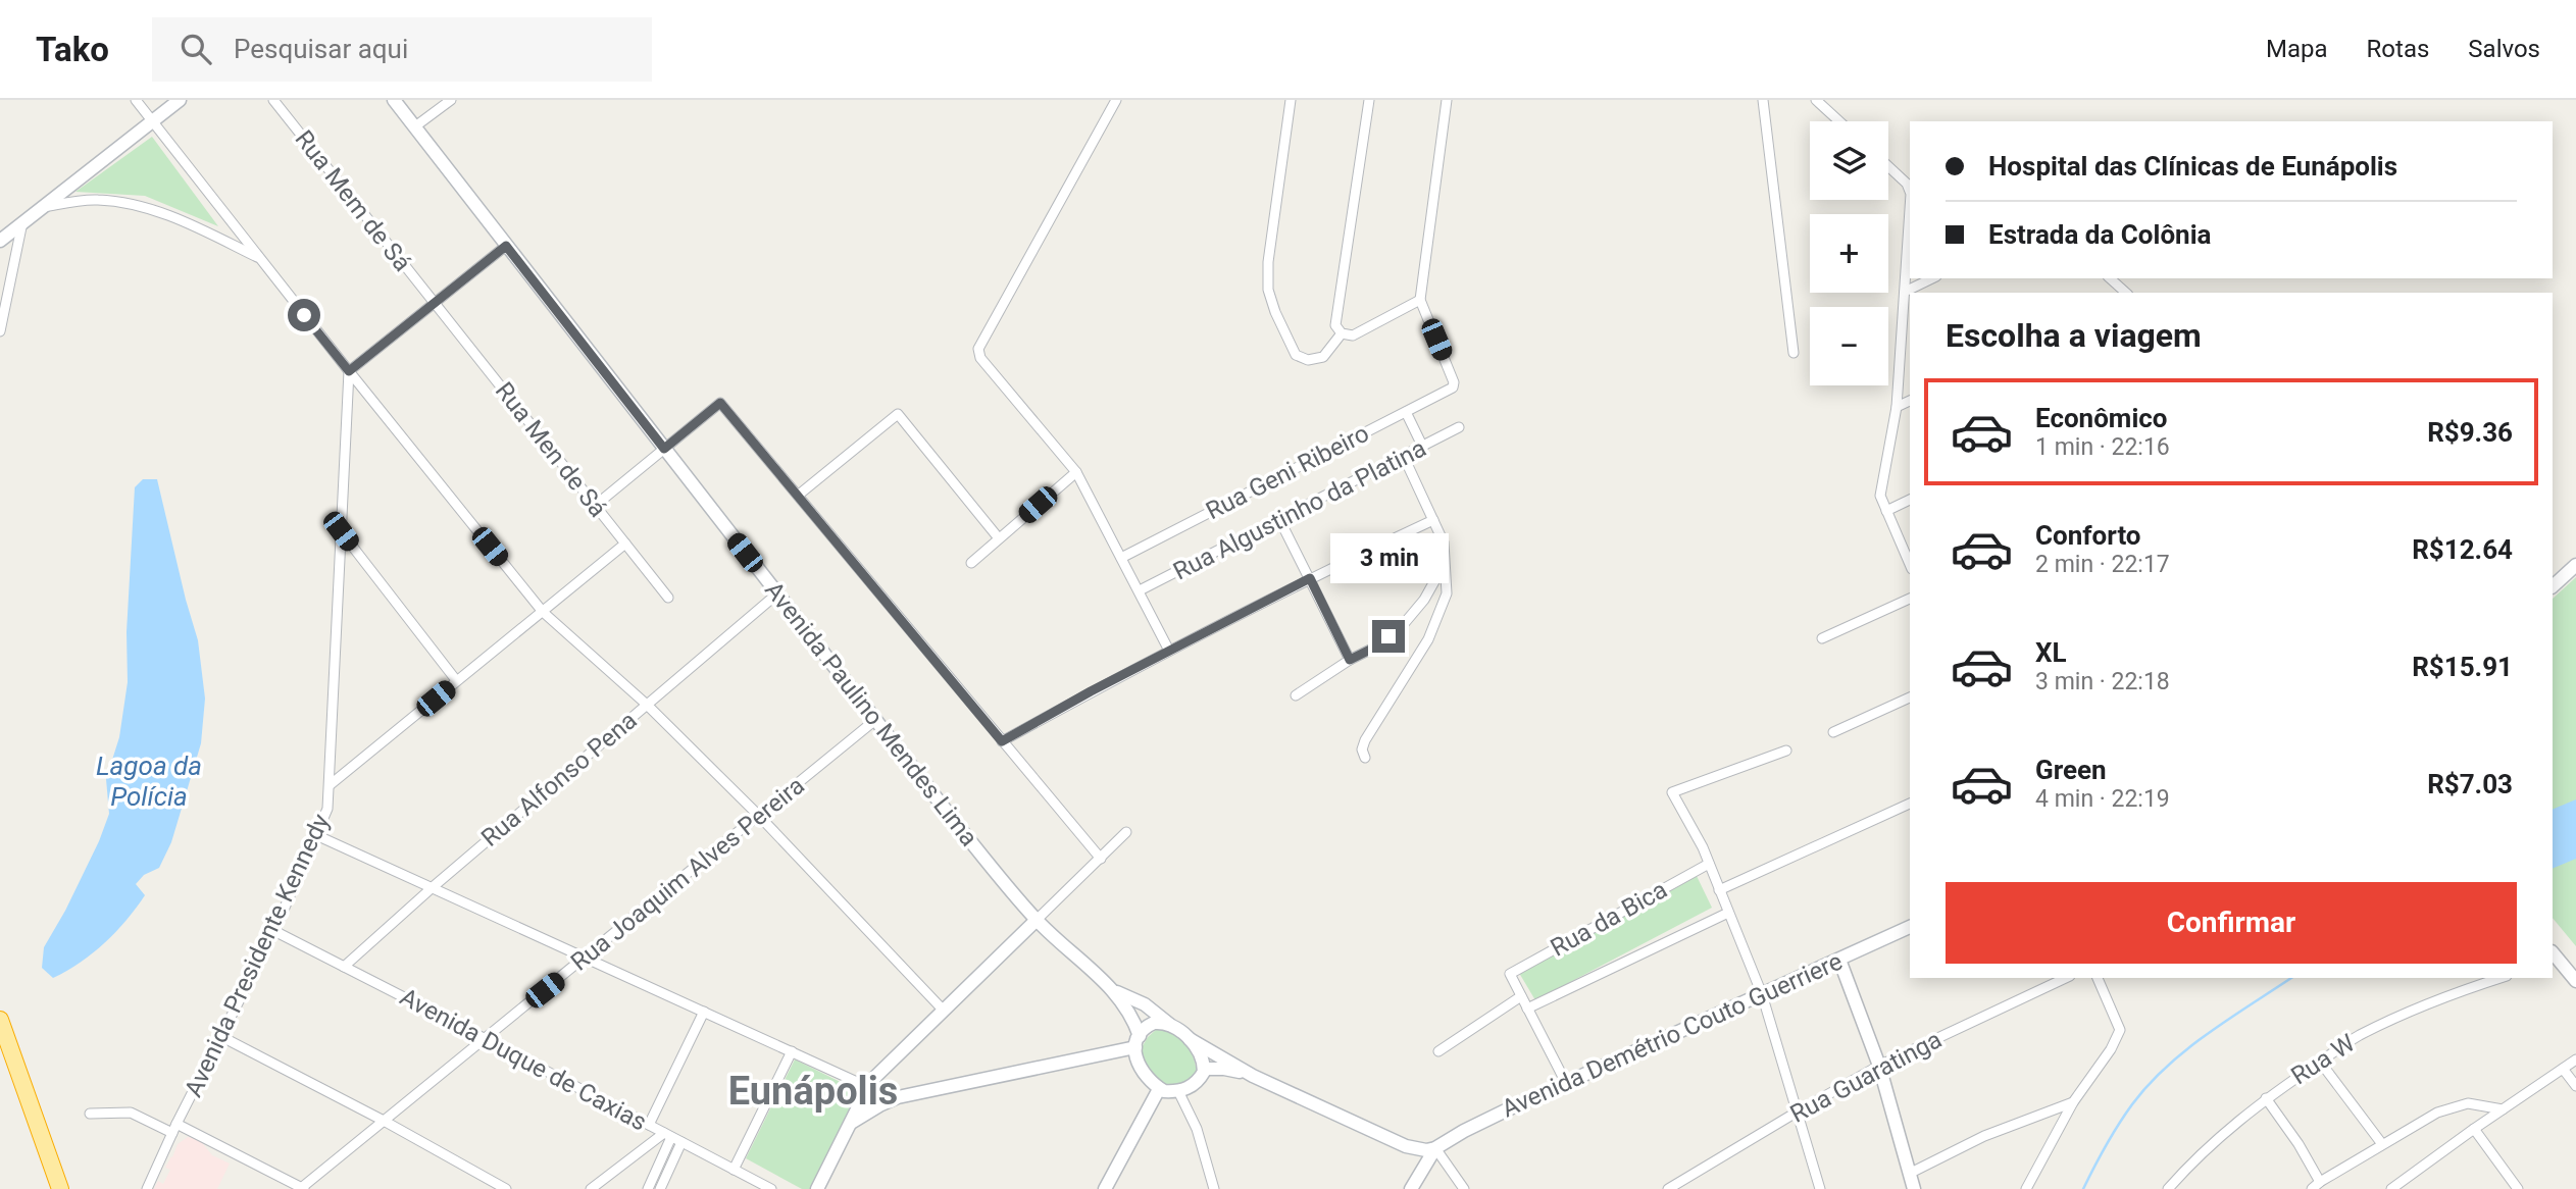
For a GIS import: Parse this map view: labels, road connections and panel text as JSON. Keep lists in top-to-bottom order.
{
  "streets": {
    "main road": ["Avenida Paulino Mendes Lima", "Avenida Demétrio Couto Guerriere"],
    "street": [
      "Rua Mem de Sá",
      "Rua Men de Sá",
      "Rua Geni Ribeiro",
      "Rua Algustinho da Platina",
      "Rua Alfonso Pena",
      "Rua Joaquim Alves Pereira",
      "Rua da Bica",
      "Avenida Presidente Kennedy",
      "Avenida Duque de Caxias",
      "Rua W",
      "Rua Guaratinga"
    ]
  },
  "crossings": [
    ["Rua Mem de Sá", "Rua Men de Sá"],
    ["Avenida Paulino Mendes Lima", "Rua Alfonso Pena"],
    ["Avenida Paulino Mendes Lima", "Rua Joaquim Alves Pereira"],
    ["Rua Alfonso Pena", "Avenida Duque de Caxias"],
    ["Rua Joaquim Alves Pereira", "Avenida Duque de Caxias"],
    ["Avenida Presidente Kennedy", "Avenida Duque de Caxias"]
  ],
  "districts": ["Eunápolis"],
  "water": ["Lagoa da Polícia"],
  "page": {
    "header": "Tako",
    "search": "Pesquisar aqui",
    "nav": ["Mapa", "Rotas", "Salvos"],
    "map_buttons": ["+", "−"],
    "banner": ["Hospital das Clínicas de Eunápolis", "Estrada da Colônia"],
    "heading": "Escolha a viagem",
    "list": [
      {
        "name": "Econômico",
        "note": "1 min · 22:16",
        "value": "R$9.36"
      },
      {
        "name": "Conforto",
        "note": "2 min · 22:17",
        "value": "R$12.64"
      },
      {
        "name": "XL",
        "note": "3 min · 22:18",
        "value": "R$15.91"
      },
      {
        "name": "Green",
        "note": "4 min · 22:19",
        "value": "R$7.03"
      }
    ],
    "bubble": "3 min",
    "buttons": "Confirmar"
  }
}
